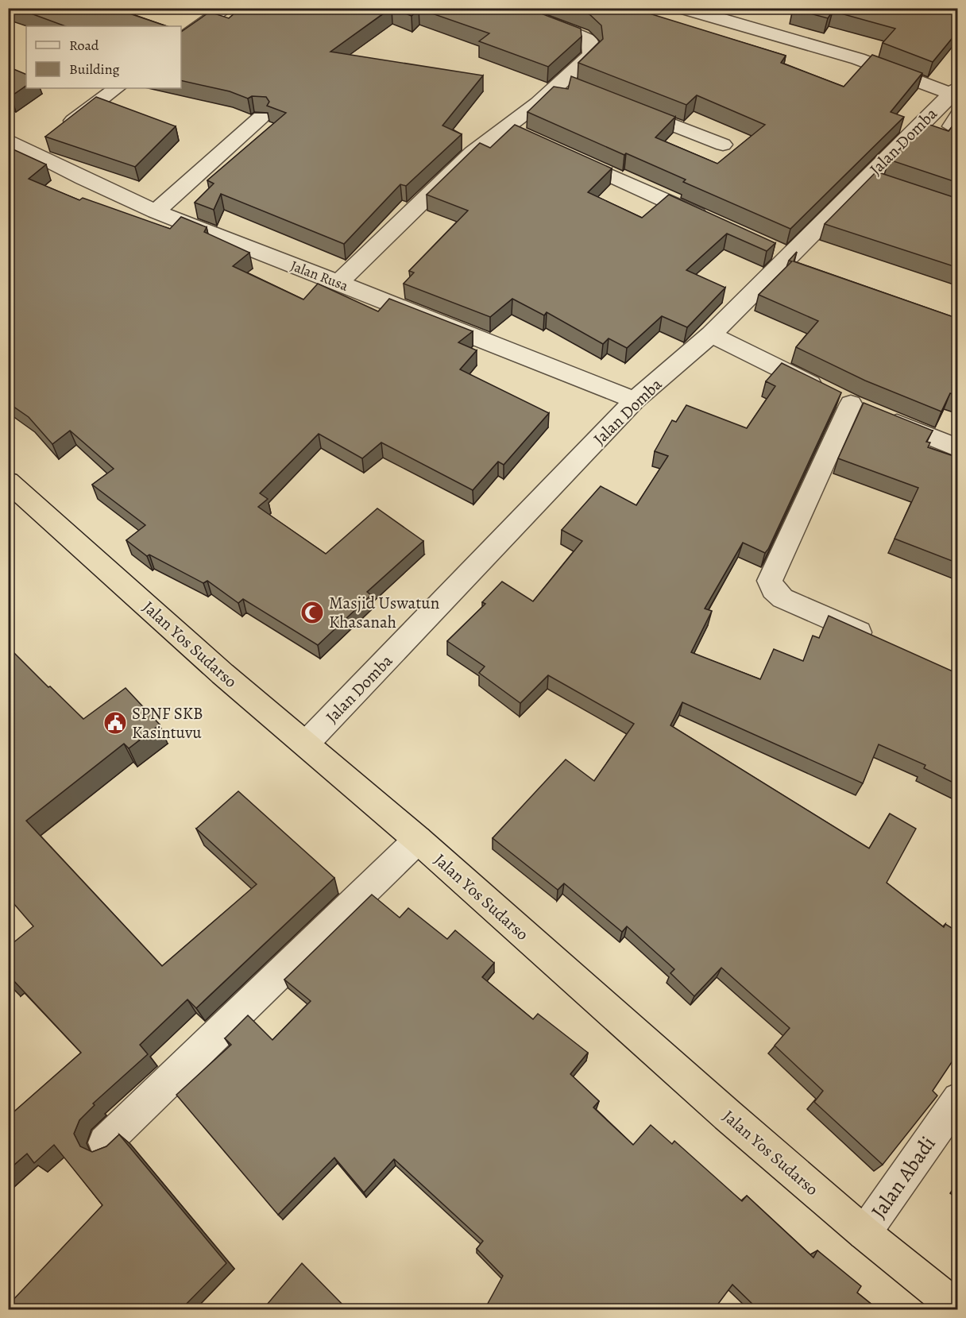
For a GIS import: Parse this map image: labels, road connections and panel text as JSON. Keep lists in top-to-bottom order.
{
  "streets": {
    "highway": ["Jalan Yos Sudarso"],
    "street": ["Jalan Domba", "Jalan Rusa", "Jalan Abadi"]
  },
  "crossings": [
    ["Jalan Domba", "Jalan Rusa"],
    ["Jalan Domba", "Jalan Yos Sudarso"],
    ["Jalan Yos Sudarso", "Jalan Abadi"]
  ],
  "places": {
    "mosque": ["Masjid Uswatun Khasanah"],
    "public building": ["SPNF SKB Kasintuvu"]
  },
  "legend": ["Road", "Building"]
}
